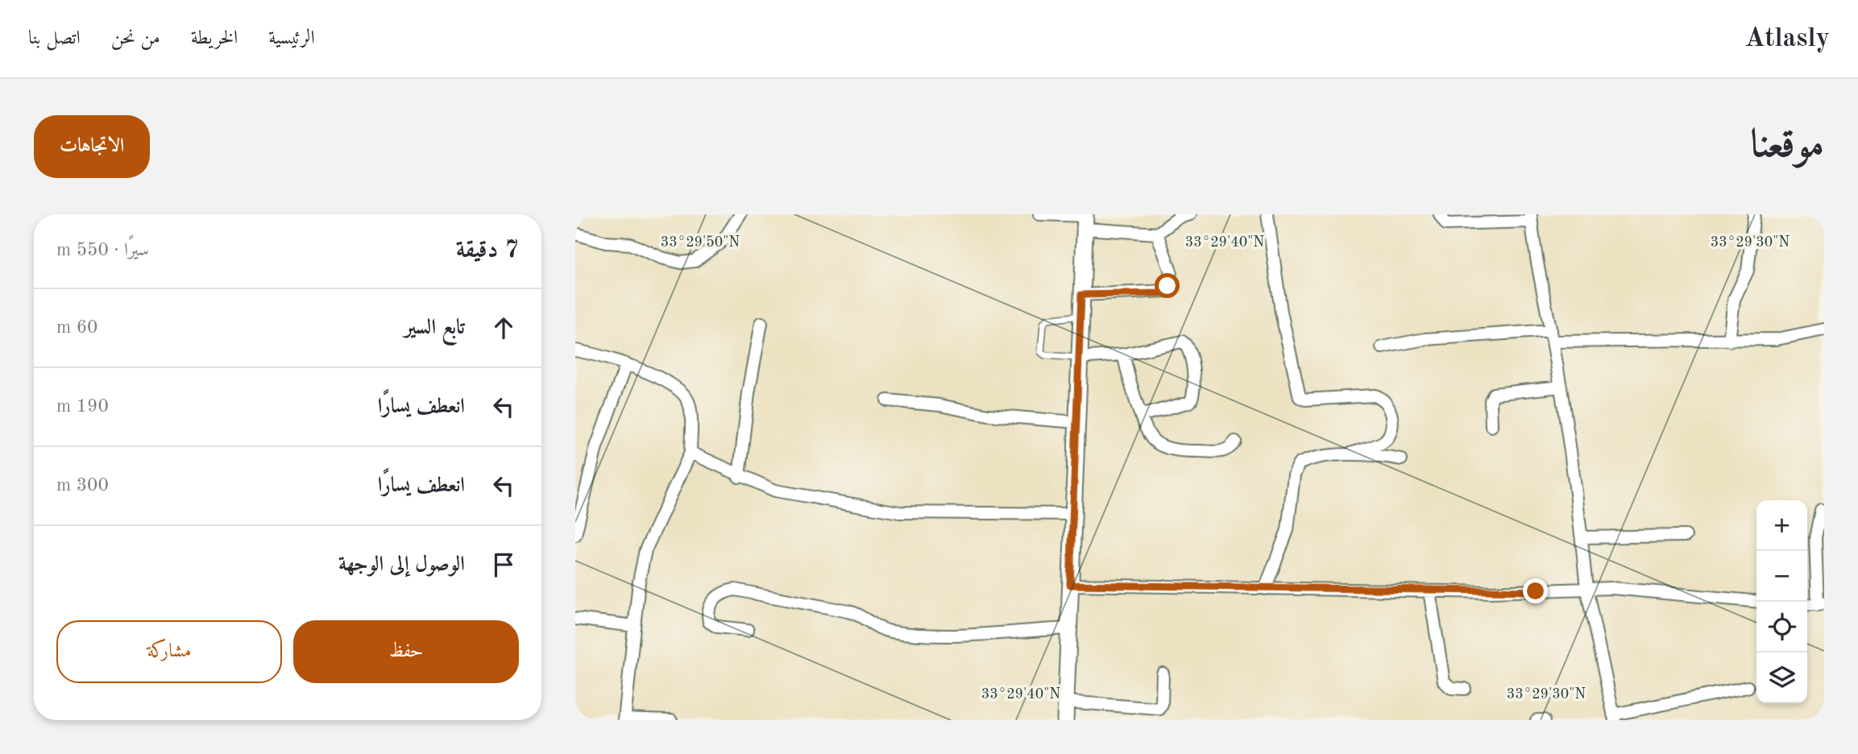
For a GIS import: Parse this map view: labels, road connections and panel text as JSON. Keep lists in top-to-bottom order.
{
  "page": {
    "header": "Atlasly",
    "nav": [
      "الرئيسية",
      "الخريطة",
      "من نحن",
      "اتصل بنا"
    ],
    "title": "موقعنا",
    "buttons": [
      "الاتجاهات",
      ["حفظ", "مشاركة"]
    ],
    "heading": ["7 دقيقة", "سيرًا · 550 m"],
    "list": [
      ["تابع السير", "60 m"],
      ["انعطف يسارًا", "190 m"],
      ["انعطف يسارًا", "300 m"],
      "الوصول إلى الوجهة"
    ],
    "map_buttons": ["+", "−"]
  },
  "coordinates": ["33°29'50\"N", "33°29'40\"N", "33°29'30\"N"]
}
